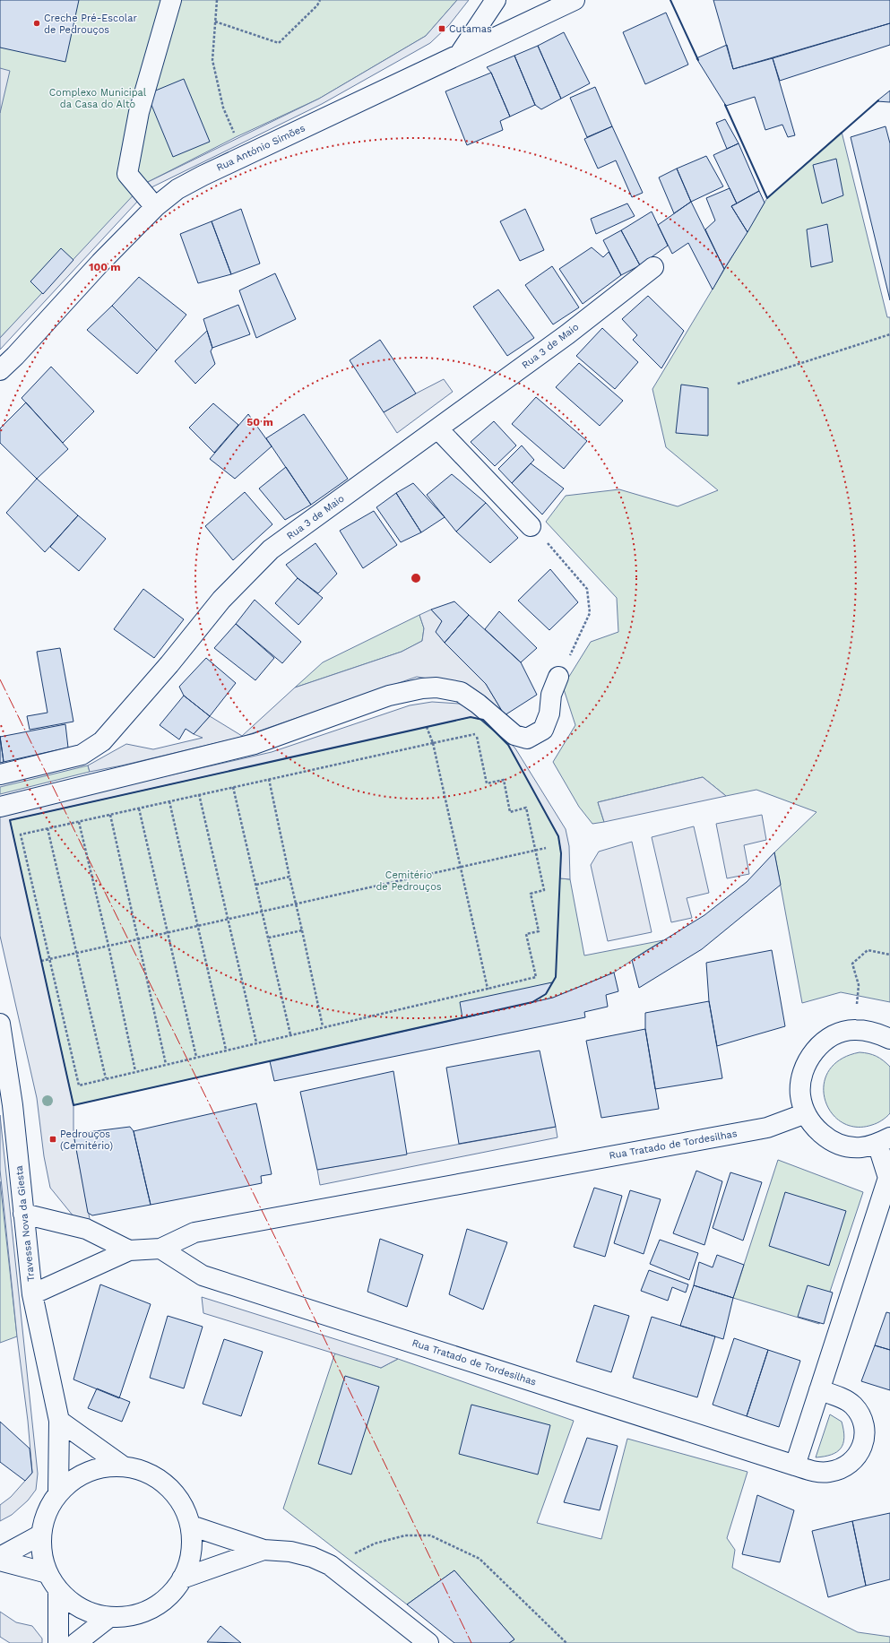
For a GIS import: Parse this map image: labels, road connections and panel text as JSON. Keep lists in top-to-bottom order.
{
  "streets": {
    "street": [
      "Rua António Simões",
      "Rua 3 de Maio",
      "Rua Tratado de Tordesilhas",
      "Travessa Nova da Giesta"
    ]
  },
  "crossings": [
    ["Rua Tratado de Tordesilhas", "Travessa Nova da Giesta"]
  ],
  "parks": ["Complexo Municipal da Casa do Alto", "Cemitério de Pedrouços"],
  "places": {
    "other": ["Creche Pré-Escolar de Pedrouços"],
    "transit": ["Cutamas", "Pedrouços (Cemitério)"]
  },
  "rings": ["100 m", "50 m"]
}
